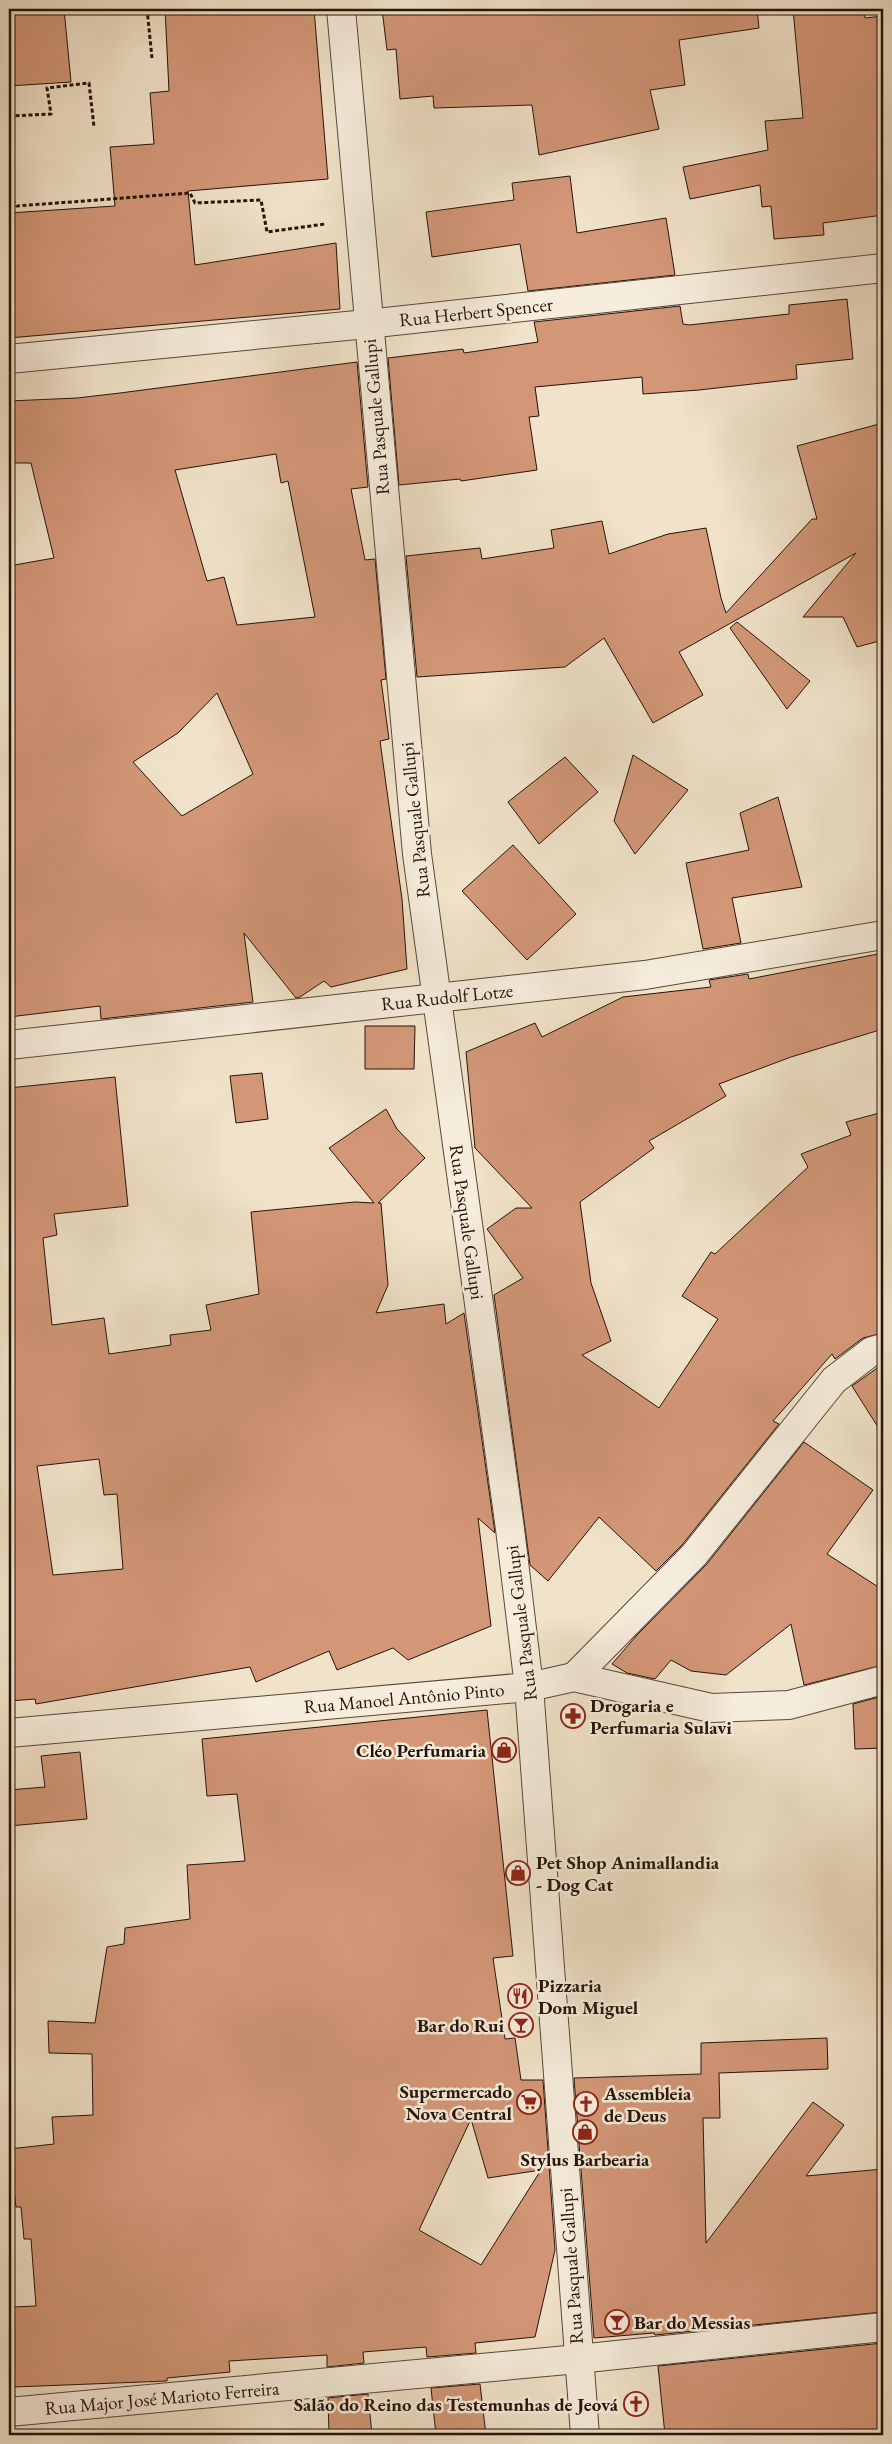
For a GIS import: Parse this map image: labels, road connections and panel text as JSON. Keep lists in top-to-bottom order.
{
  "streets": {
    "street": [
      "Rua Herbert Spencer",
      "Rua Pasquale Gallupi",
      "Rua Rudolf Lotze",
      "Rua Manoel Antônio Pinto",
      "Rua Major José Marioto Ferreira"
    ]
  },
  "crossings": [
    ["Rua Herbert Spencer", "Rua Pasquale Gallupi"],
    ["Rua Pasquale Gallupi", "Rua Rudolf Lotze"],
    ["Rua Pasquale Gallupi", "Rua Manoel Antônio Pinto"],
    ["Rua Pasquale Gallupi", "Rua Major José Marioto Ferreira"]
  ],
  "places": {
    "pharmacy": ["Drogaria e Perfumaria Sulavi"],
    "shop": ["Cléo Perfumaria", "Pet Shop Animallandia - Dog Cat", "Stylus Barbearia"],
    "restaurant": ["Pizzaria Dom Miguel"],
    "bar": ["Bar do Rui", "Bar do Messias"],
    "supermarket": ["Supermercado Nova Central"],
    "church": ["Assembleia de Deus", "Salão do Reino das Testemunhas de Jeová"]
  }
}
